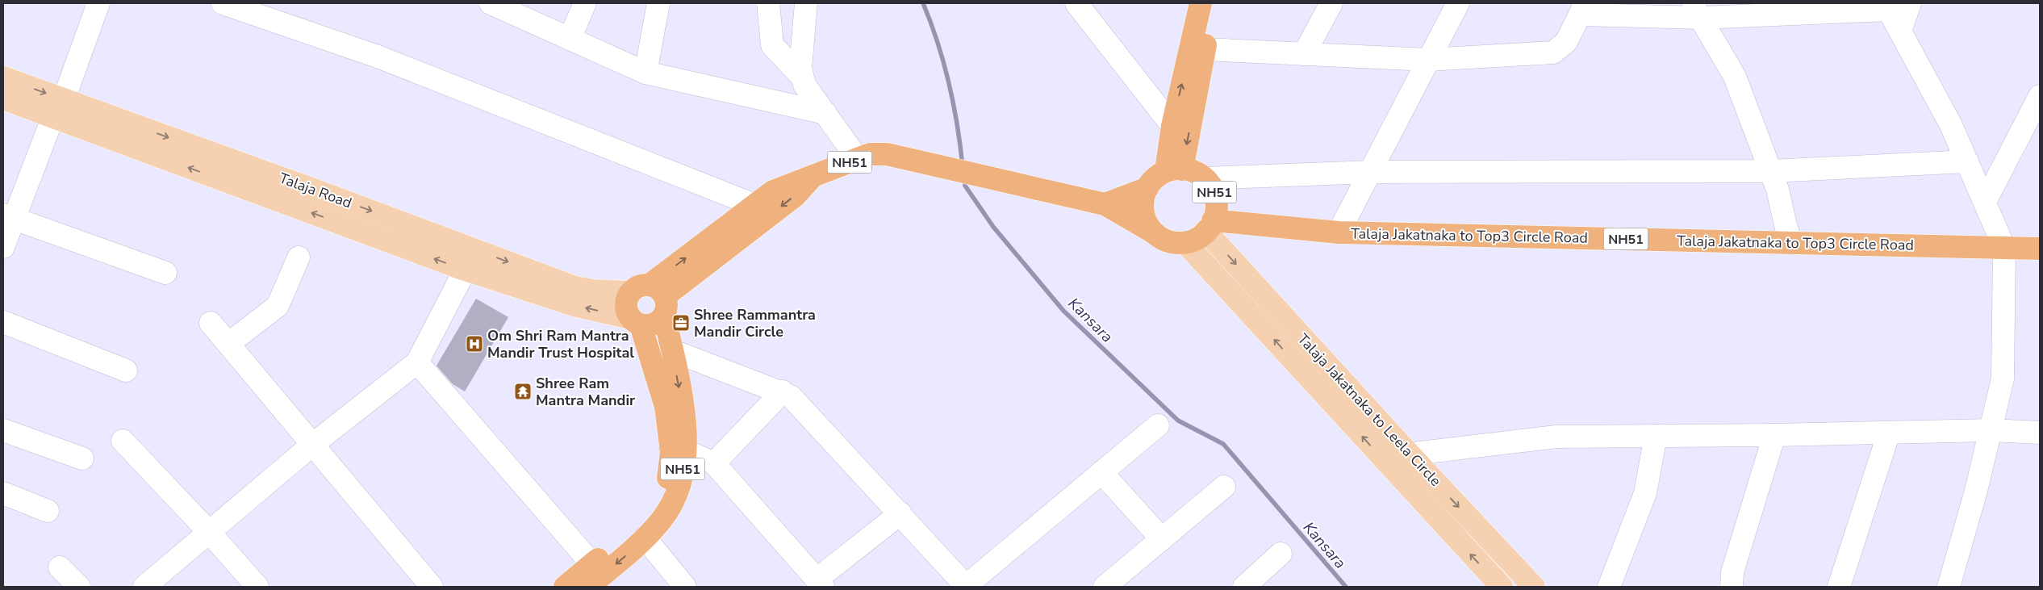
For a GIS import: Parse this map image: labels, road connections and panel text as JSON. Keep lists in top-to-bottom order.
{
  "streets": {
    "highway": ["NH51", "Talaja Jakatnaka to Top3 Circle Road"],
    "main road": ["Talaja Road", "Talaja Jakatnaka to Leela Circle"]
  },
  "crossings": [
    ["NH51", "Talaja Road"],
    ["NH51", "Talaja Jakatnaka to Top3 Circle Road"],
    ["NH51", "Talaja Jakatnaka to Leela Circle"],
    ["Talaja Jakatnaka to Top3 Circle Road", "Talaja Jakatnaka to Leela Circle"]
  ],
  "water": ["Kansara"],
  "places": {
    "office": ["Shree Rammantra Mandir Circle"],
    "hospital": ["Om Shri Ram Mantra Mandir Trust Hospital"],
    "temple": ["Shree Ram Mantra Mandir"]
  }
}
